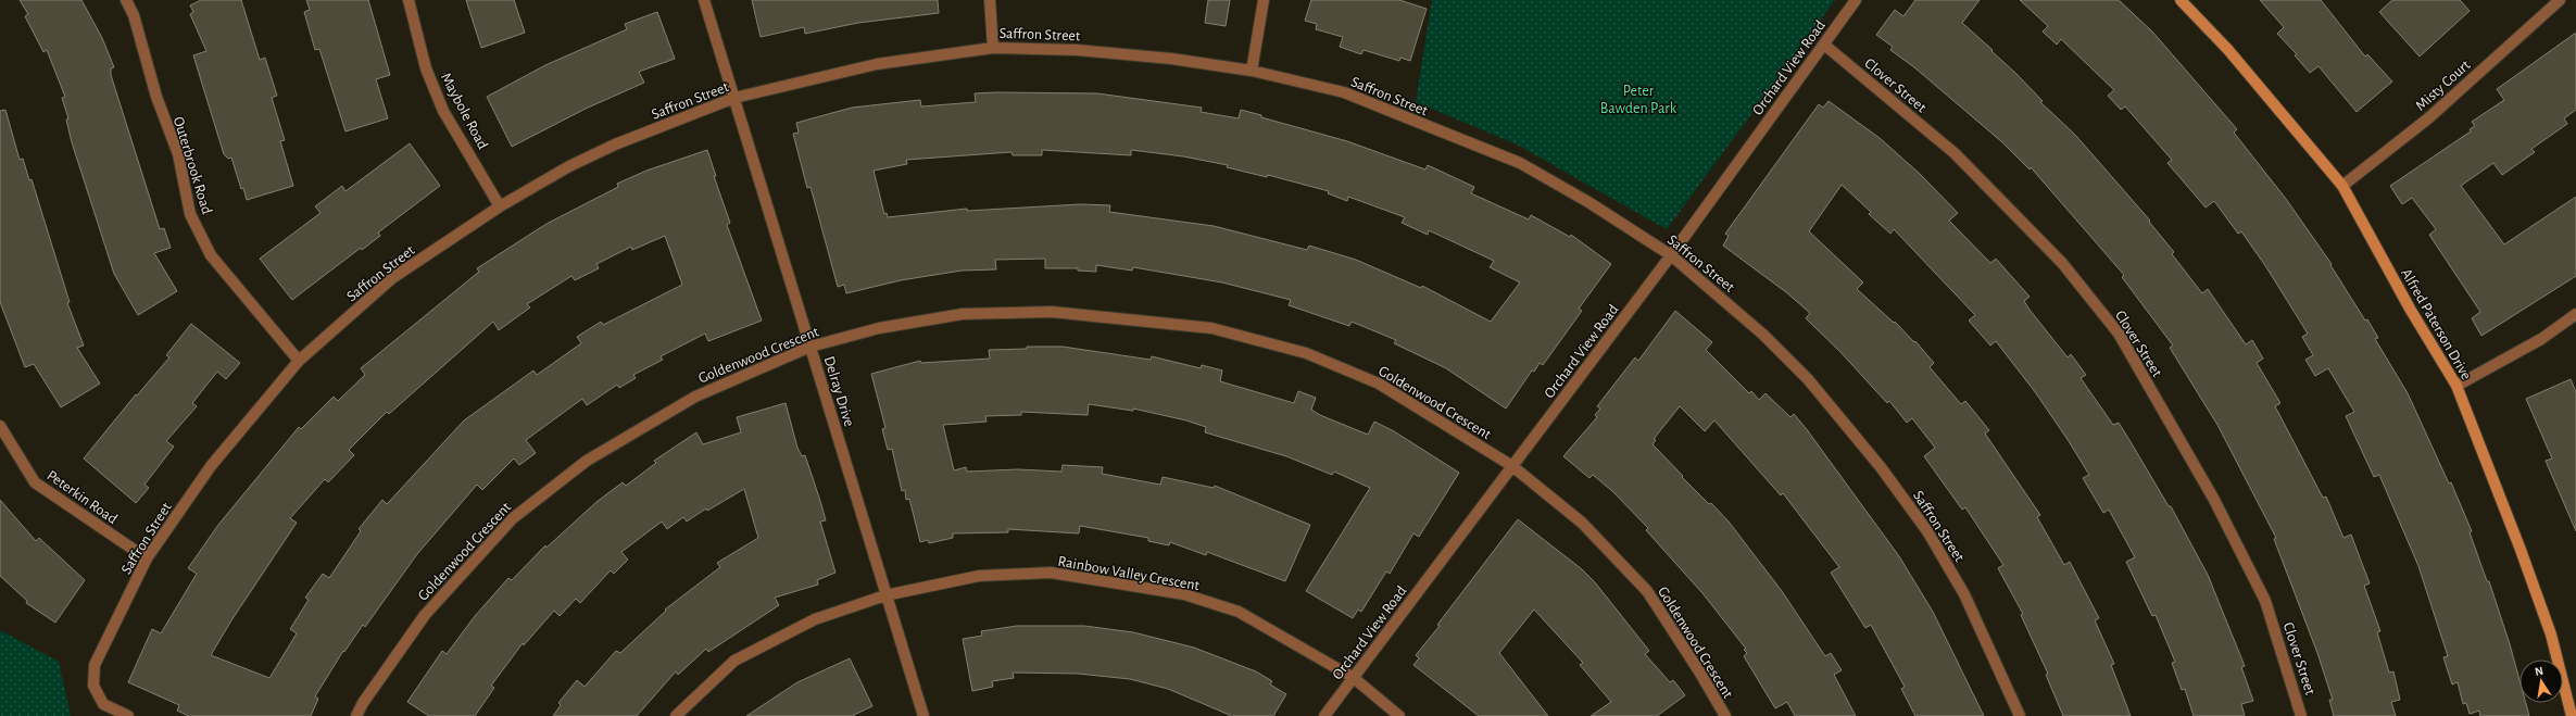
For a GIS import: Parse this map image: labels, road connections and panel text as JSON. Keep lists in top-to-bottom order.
{
  "streets": {
    "street": [
      "Saffron Street",
      "Orchard View Road",
      "Clover Street",
      "Misty Court",
      "Maybole Road",
      "Outerbrook Road",
      "Alfred Paterson Drive",
      "Goldenwood Crescent",
      "Delray Drive",
      "Peterkin Road",
      "Rainbow Valley Crescent"
    ]
  },
  "crossings": [
    ["Saffron Street", "Orchard View Road"],
    ["Saffron Street", "Maybole Road"],
    ["Saffron Street", "Outerbrook Road"],
    ["Saffron Street", "Delray Drive"],
    ["Saffron Street", "Peterkin Road"],
    ["Orchard View Road", "Clover Street"],
    ["Orchard View Road", "Goldenwood Crescent"],
    ["Orchard View Road", "Rainbow Valley Crescent"],
    ["Misty Court", "Alfred Paterson Drive"],
    ["Goldenwood Crescent", "Delray Drive"],
    ["Delray Drive", "Rainbow Valley Crescent"]
  ],
  "parks": ["Peter Bawden Park"],
  "north": "top"
}
